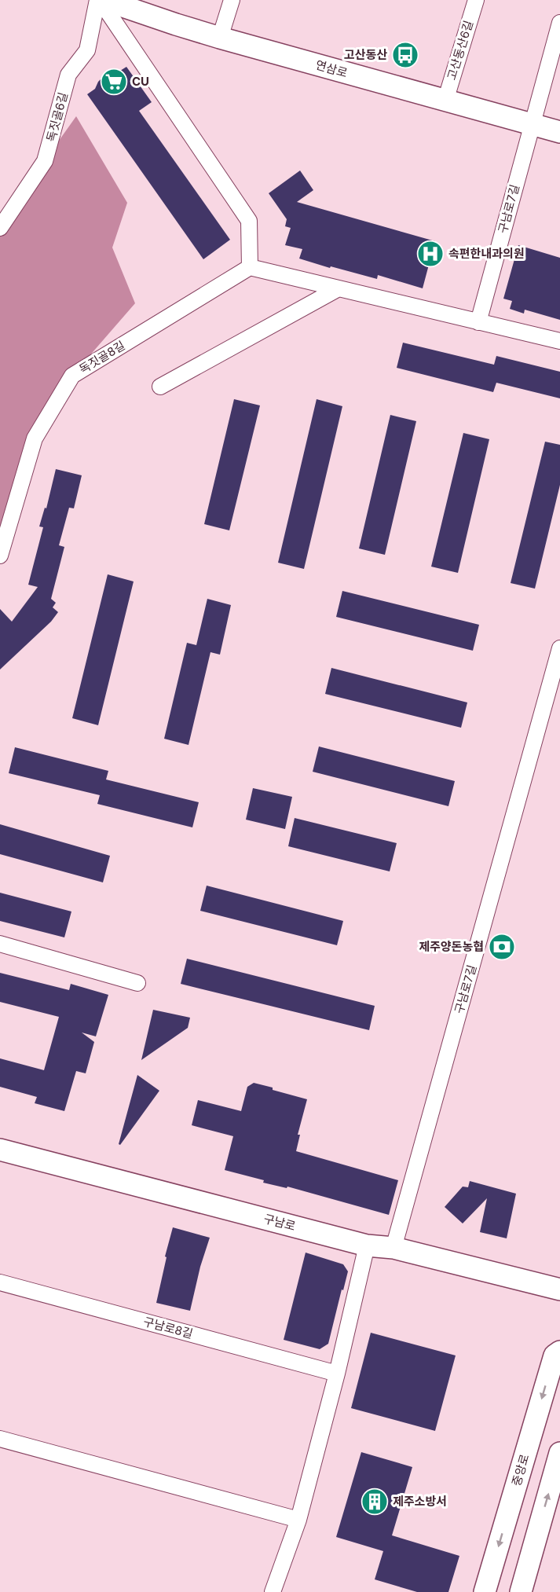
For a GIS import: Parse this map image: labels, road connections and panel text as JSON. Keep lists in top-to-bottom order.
{
  "streets": {
    "main road": ["연삼로", "구남로", "중앙로"],
    "street": [
      "고산동산6길",
      "독짓골6길",
      "구남로7길",
      "독짓골8길",
      "구남로8길"
    ]
  },
  "crossings": [
    ["고산동산6길", "연삼로"],
    ["연삼로", "구남로7길"],
    ["구남로7길", "구남로"]
  ],
  "places": {
    "bus stop": ["고산동산"],
    "supermarket": ["CU"],
    "hospital": ["속편한내과의원"],
    "bank": ["제주양돈농협"],
    "building": ["제주소방서"]
  }
}
